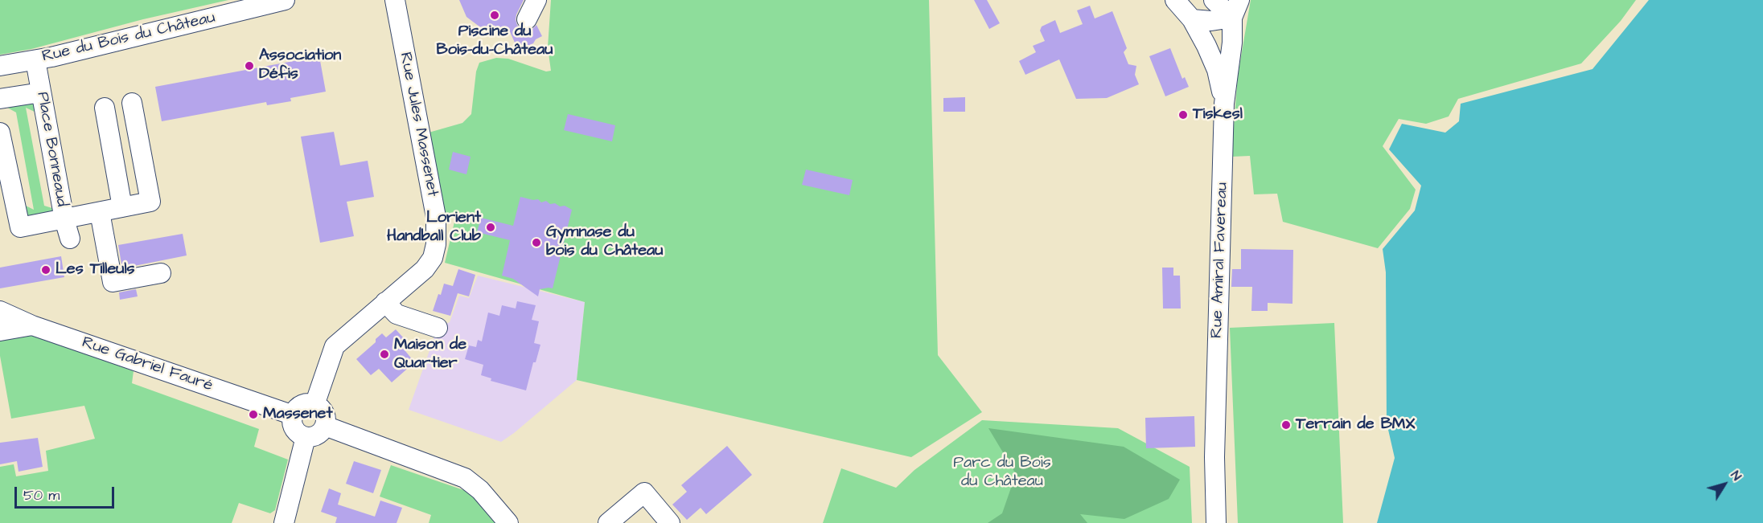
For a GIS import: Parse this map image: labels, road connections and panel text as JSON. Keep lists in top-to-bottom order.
{
  "streets": {
    "street": [
      "Rue du Bois du Château",
      "Rue Jules Massenet",
      "Place Bonneaud",
      "Rue Amiral Favereau",
      "Rue Gabriel Fauré"
    ]
  },
  "crossings": [
    ["Rue du Bois du Château", "Place Bonneaud"],
    ["Rue Jules Massenet", "Rue Gabriel Fauré"]
  ],
  "parks": ["Parc du Bois du Château"],
  "places": [
    "Piscine du Bois-du-Château",
    "Association Défis",
    "Tiskesl",
    "Lorient Handball Club",
    "Gymnase du bois du Château",
    "Les Tilleuls",
    "Maison de Quartier",
    "Massenet",
    "Terrain de BMX"
  ],
  "scale_bar": "50 m",
  "north": "top right"
}
